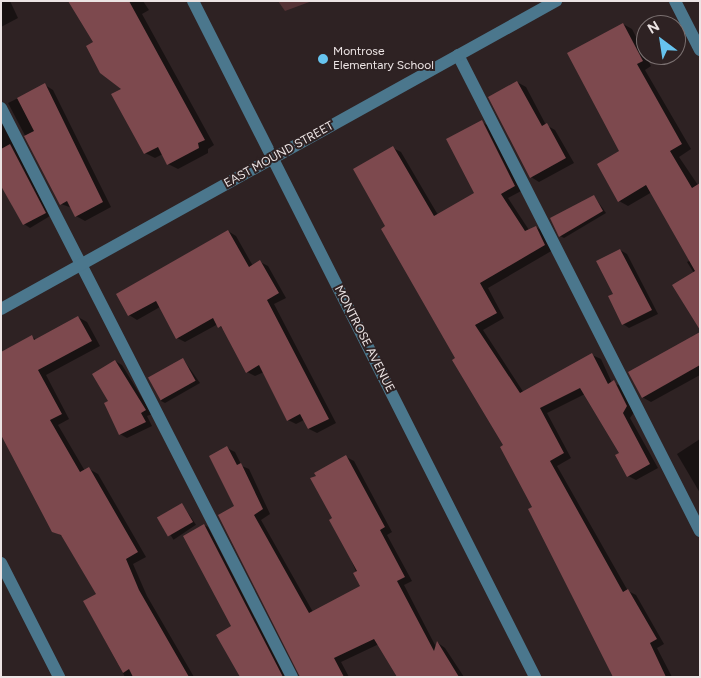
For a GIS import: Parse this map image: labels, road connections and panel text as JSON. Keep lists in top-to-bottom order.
{
  "streets": {
    "street": ["EAST MOUND STREET", "MONTROSE AVENUE"]
  },
  "crossings": [
    ["EAST MOUND STREET", "MONTROSE AVENUE"]
  ],
  "places": ["Montrose Elementary School"],
  "north": "top left"
}
